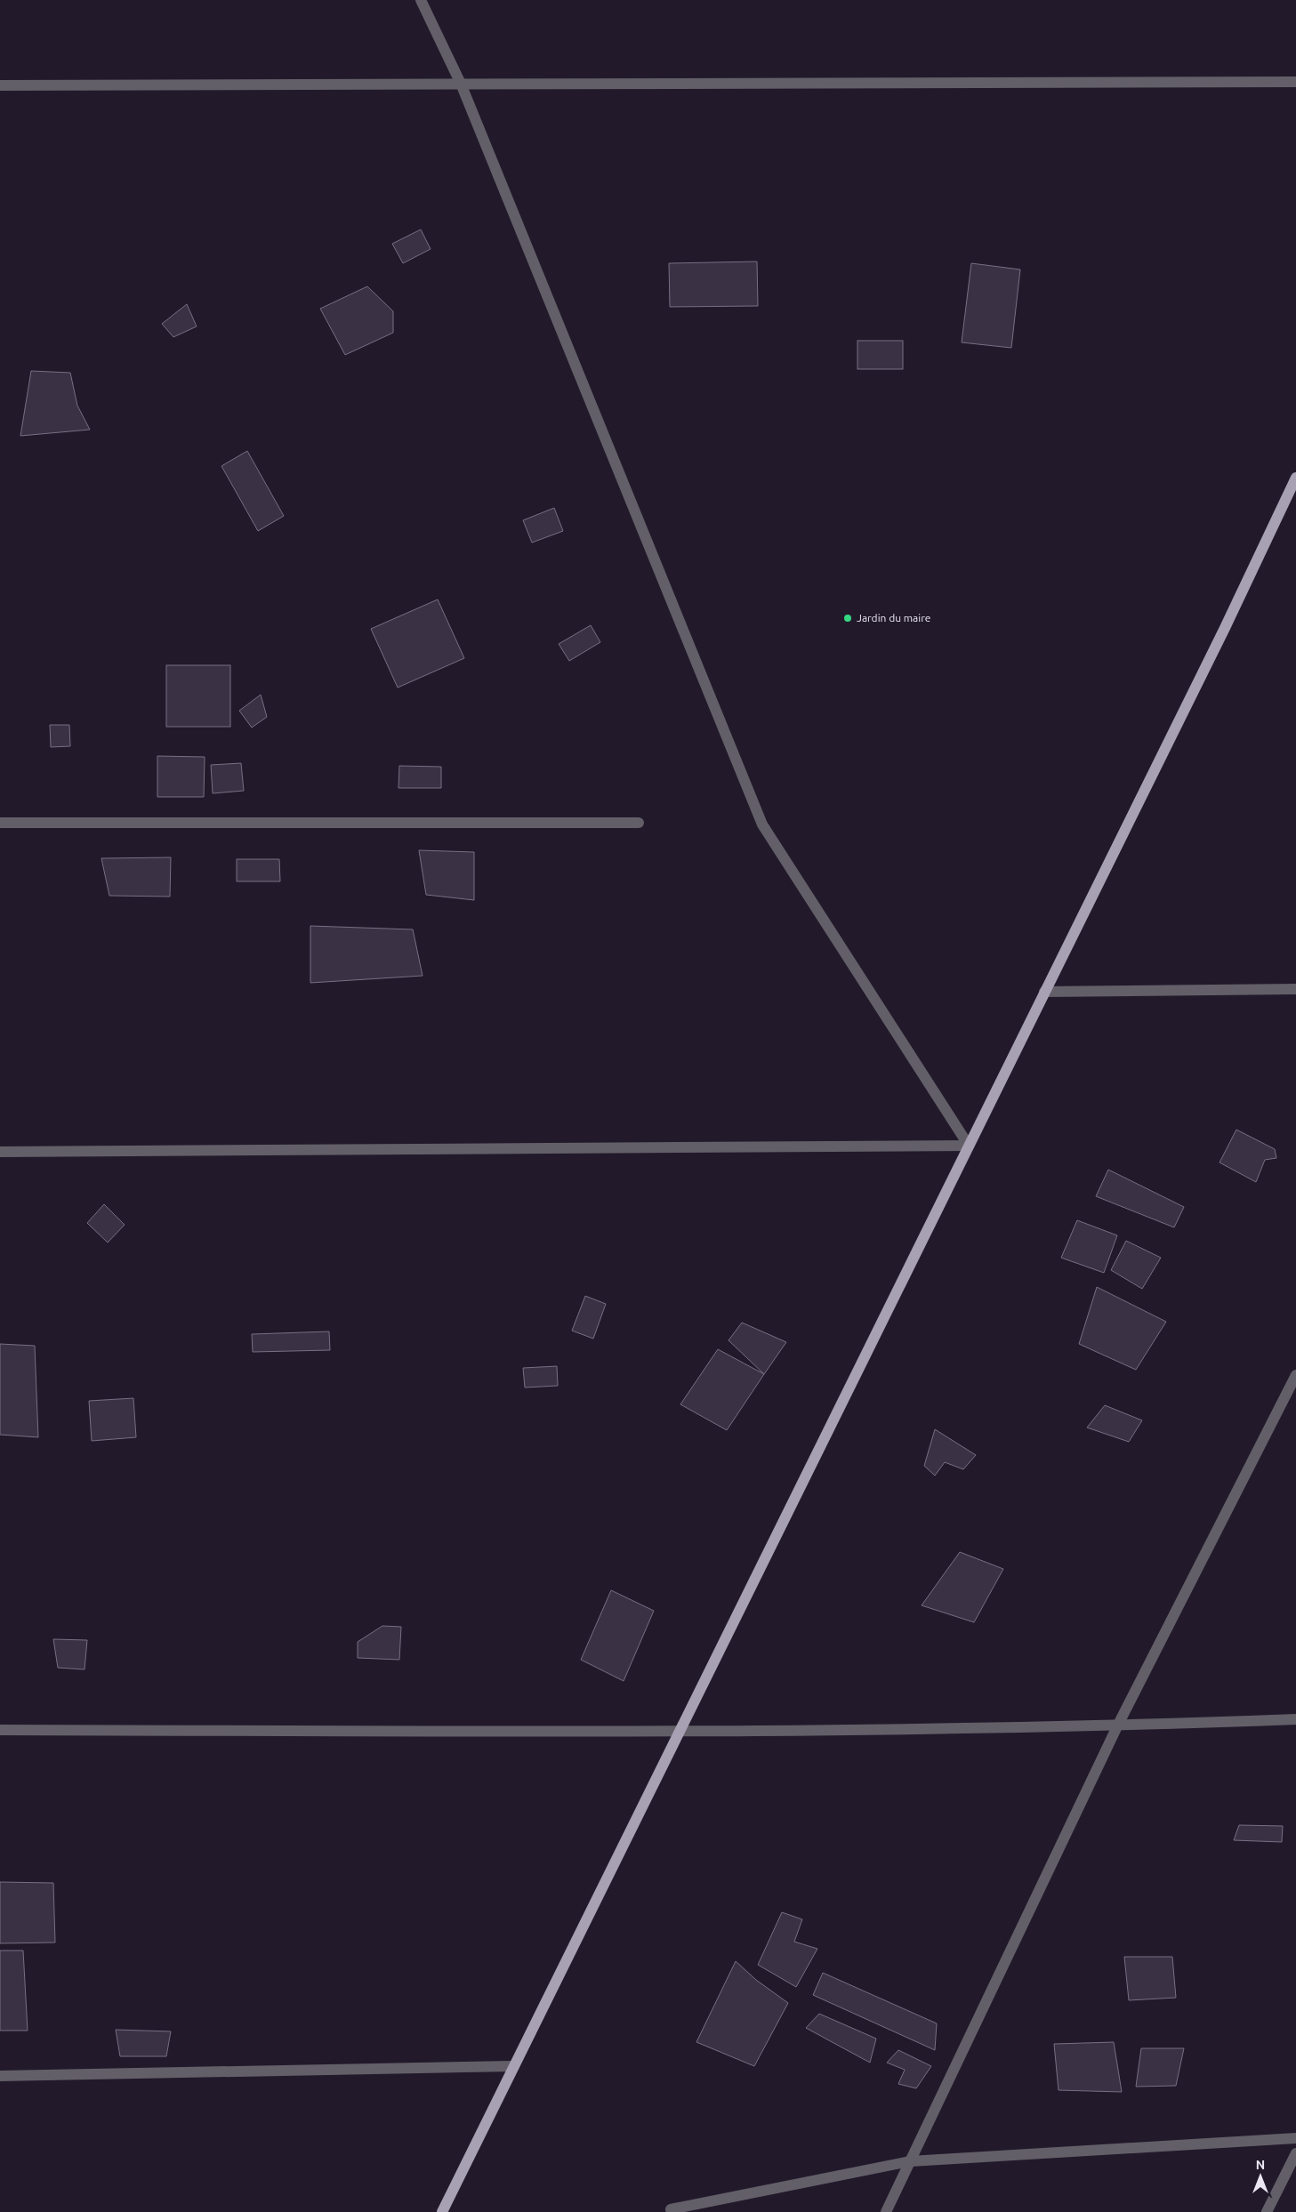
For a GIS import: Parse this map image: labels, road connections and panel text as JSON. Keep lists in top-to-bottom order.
{
  "places": ["Jardin du maire"],
  "north": "top"
}
